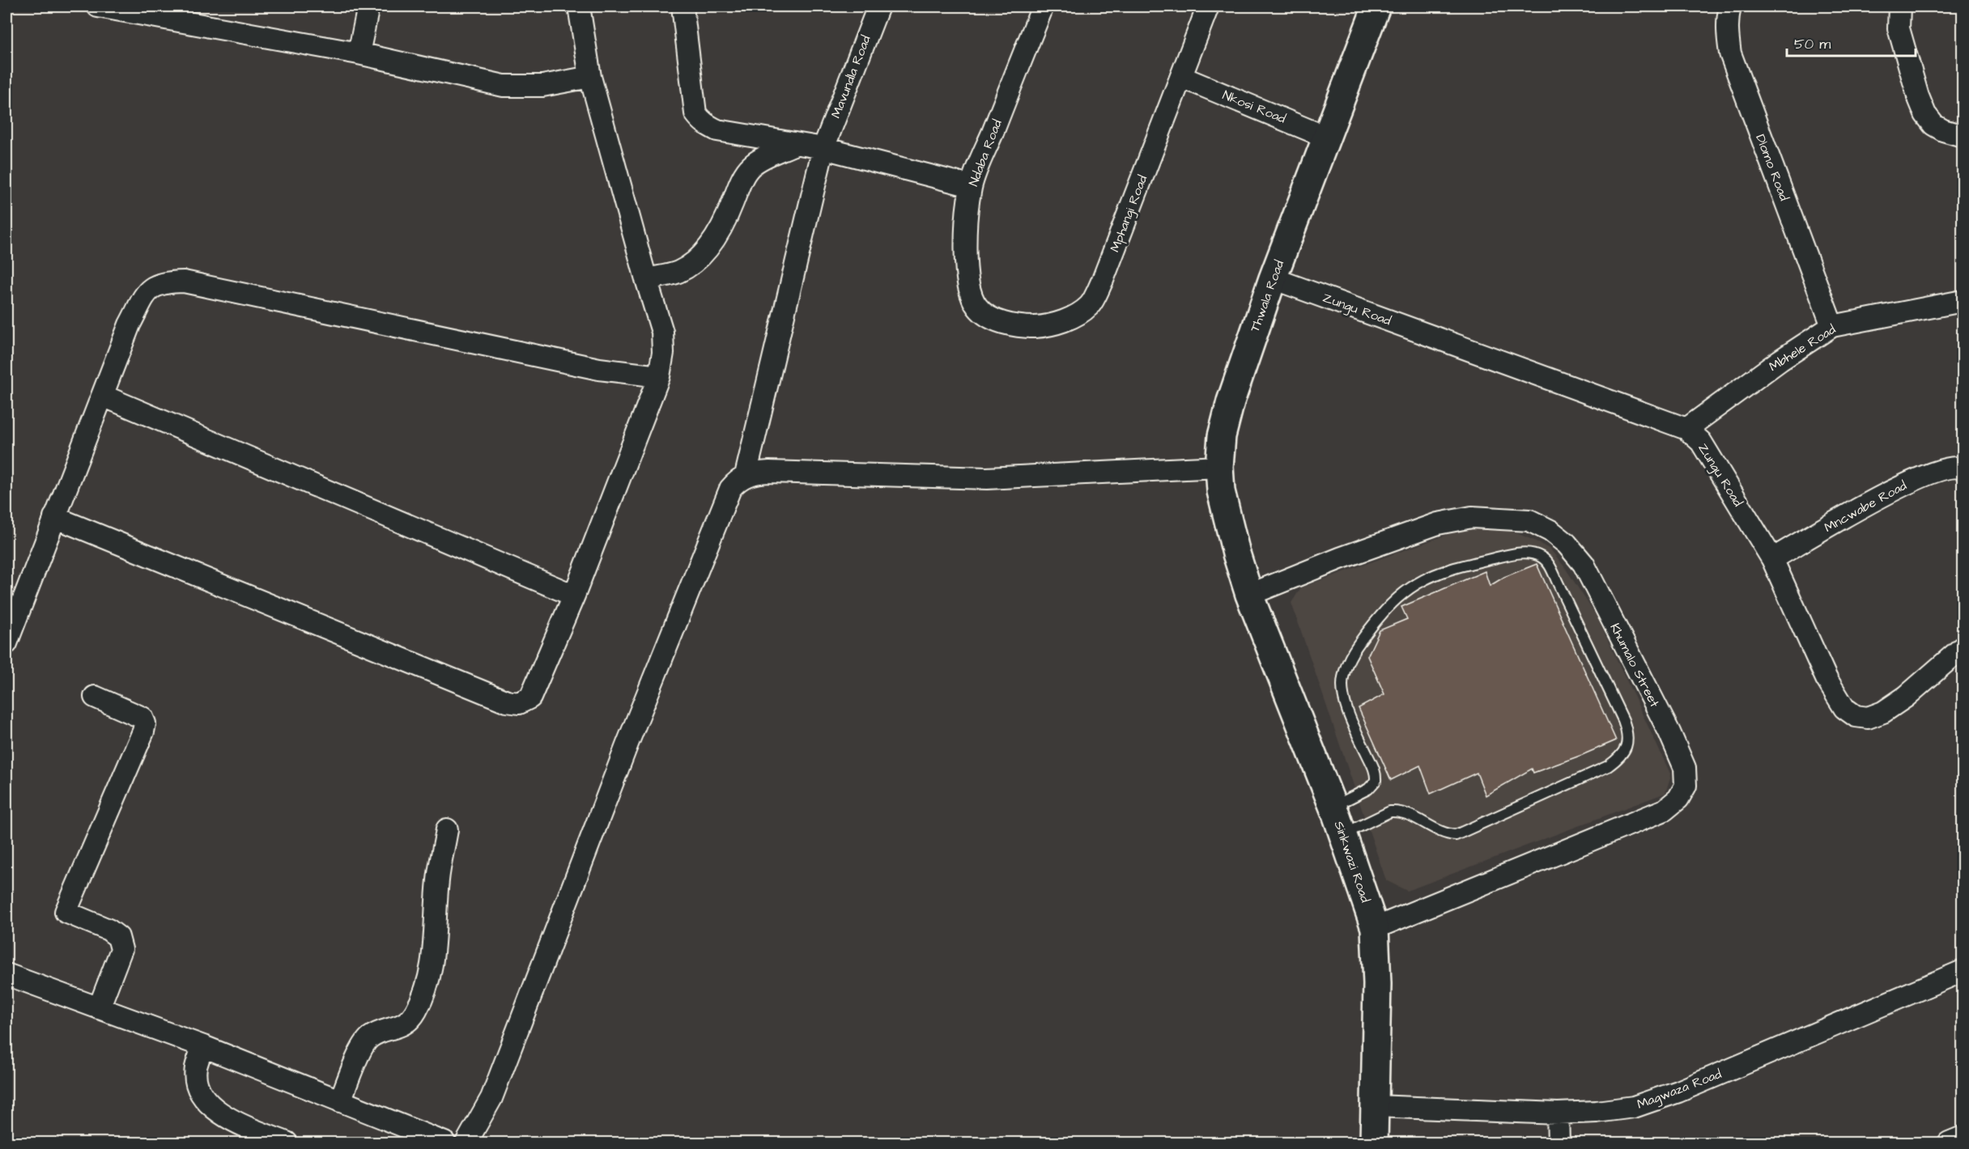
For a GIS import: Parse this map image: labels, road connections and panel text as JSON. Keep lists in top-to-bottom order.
{
  "streets": {
    "street": [
      "Mavundla Road",
      "Nkosi Road",
      "Ndaba Road",
      "Dlomo Road",
      "Mphangi Road",
      "Thwala Road",
      "Zungu Road",
      "Mbhele Road",
      "Mncwabe Road",
      "Khumalo Street",
      "Sinkwazi Road",
      "Magwaza Road"
    ]
  },
  "crossings": [
    ["Nkosi Road", "Mphangi Road"],
    ["Nkosi Road", "Thwala Road"],
    ["Ndaba Road", "Mphangi Road"],
    ["Dlomo Road", "Mbhele Road"],
    ["Thwala Road", "Zungu Road"],
    ["Thwala Road", "Khumalo Street"],
    ["Thwala Road", "Sinkwazi Road"],
    ["Zungu Road", "Mbhele Road"],
    ["Zungu Road", "Mncwabe Road"],
    ["Khumalo Street", "Sinkwazi Road"],
    ["Sinkwazi Road", "Magwaza Road"]
  ],
  "scale_bar": "50 m"
}
